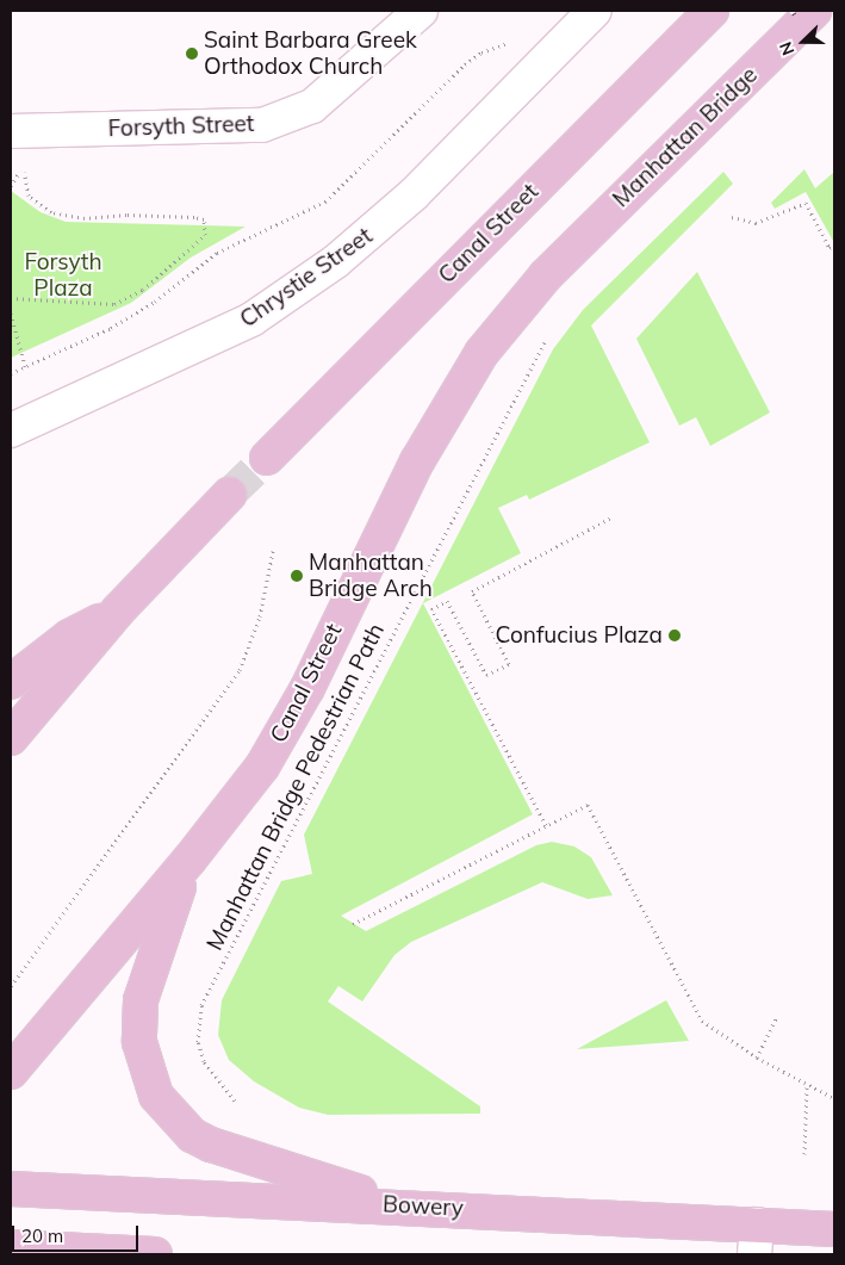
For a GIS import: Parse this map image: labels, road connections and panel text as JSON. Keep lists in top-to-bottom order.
{
  "streets": {
    "main road": [
      "Forsyth Street",
      "Manhattan Bridge",
      "Canal Street",
      "Chrystie Street",
      "Bowery"
    ],
    "path": ["Manhattan Bridge Pedestrian Path"]
  },
  "crossings": [
    ["Manhattan Bridge", "Canal Street"]
  ],
  "parks": ["Forsyth Plaza"],
  "places": ["Saint Barbara Greek Orthodox Church", "Manhattan Bridge Arch", "Confucius Plaza"],
  "scale_bar": "20 m",
  "north": "left"
}
